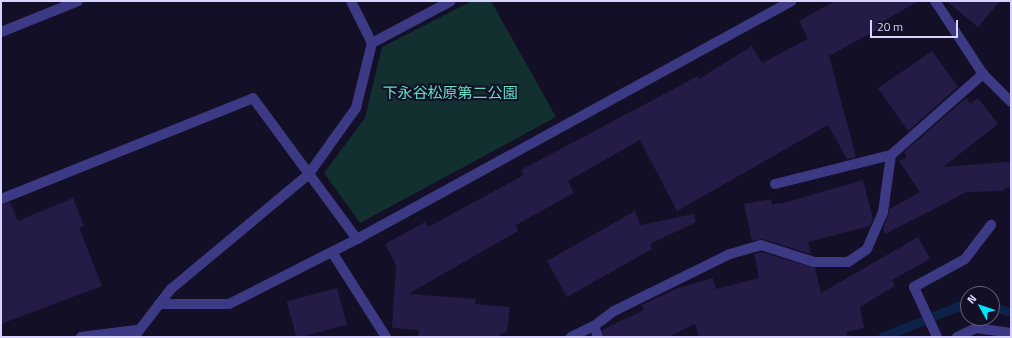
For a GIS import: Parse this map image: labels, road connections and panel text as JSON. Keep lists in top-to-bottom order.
{
  "parks": ["下永谷松原第二公園"],
  "scale_bar": "20 m",
  "north": "top left"
}
